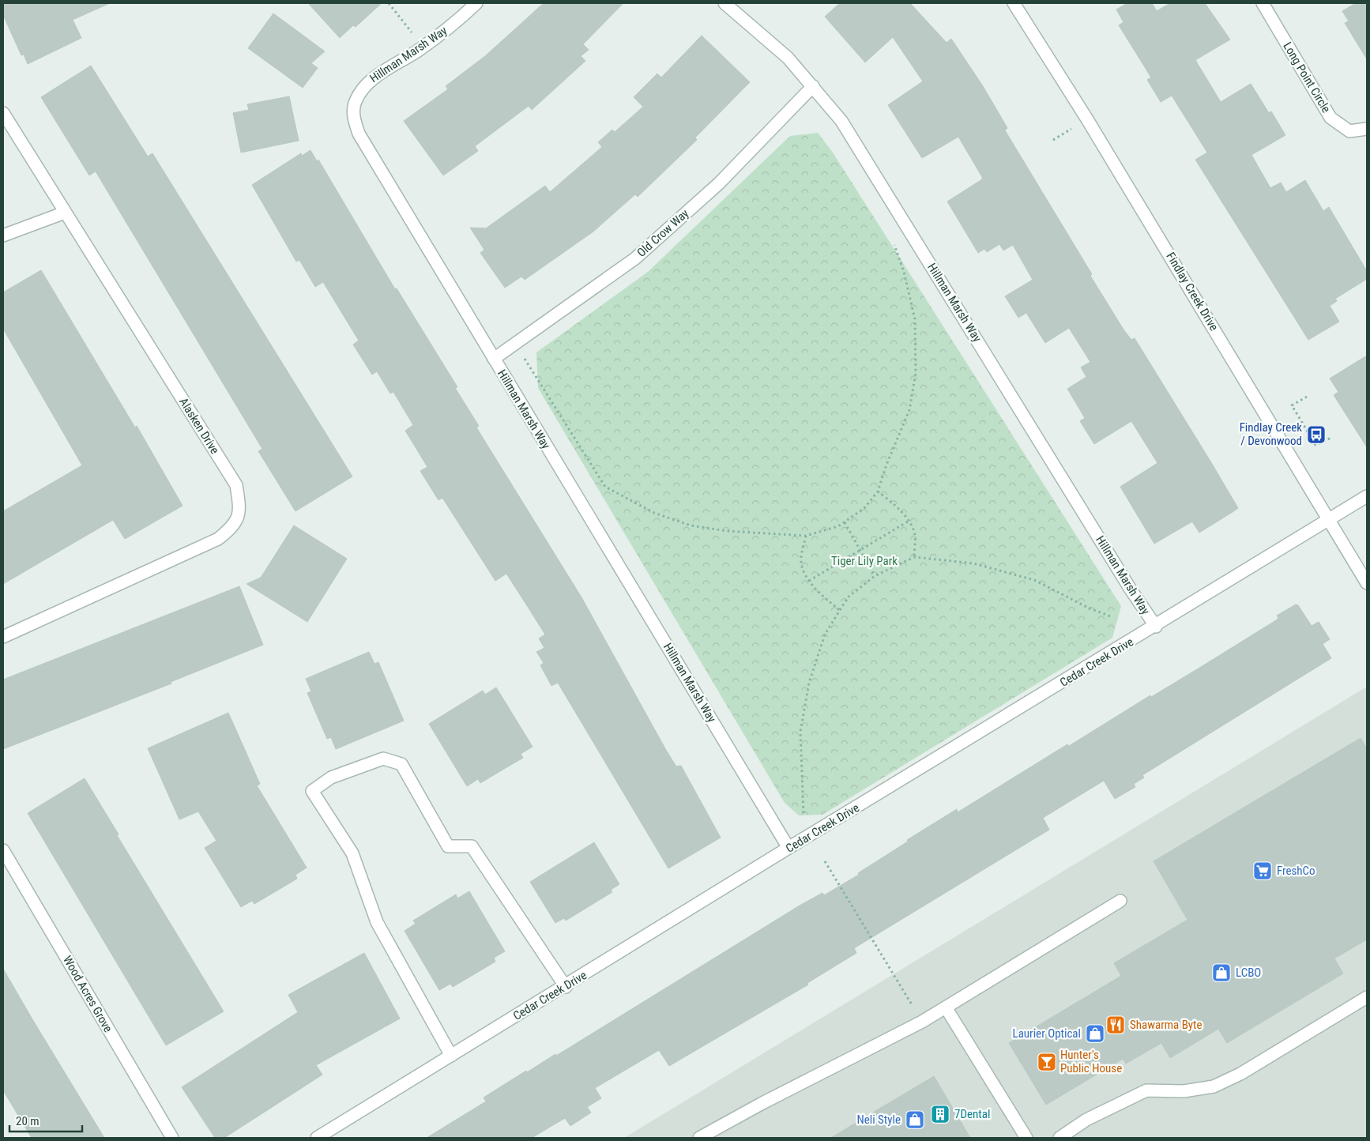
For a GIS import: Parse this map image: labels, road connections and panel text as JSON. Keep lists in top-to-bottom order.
{
  "streets": {
    "street": [
      "Hillman Marsh Way",
      "Long Point Circle",
      "Old Crow Way",
      "Findlay Creek Drive",
      "Alasken Drive",
      "Cedar Creek Drive",
      "Wood Acres Grove"
    ]
  },
  "crossings": [
    ["Hillman Marsh Way", "Old Crow Way"],
    ["Hillman Marsh Way", "Cedar Creek Drive"],
    ["Findlay Creek Drive", "Cedar Creek Drive"]
  ],
  "parks": ["Tiger Lily Park"],
  "places": {
    "bus stop": ["Findlay Creek / Devonwood"],
    "supermarket": ["FreshCo"],
    "shop": ["LCBO", "Laurier Optical", "Neli Style"],
    "restaurant": ["Shawarma Byte"],
    "bar": ["Hunter's Public House"],
    "building": ["7Dental"]
  },
  "scale_bar": "20 m"
}
